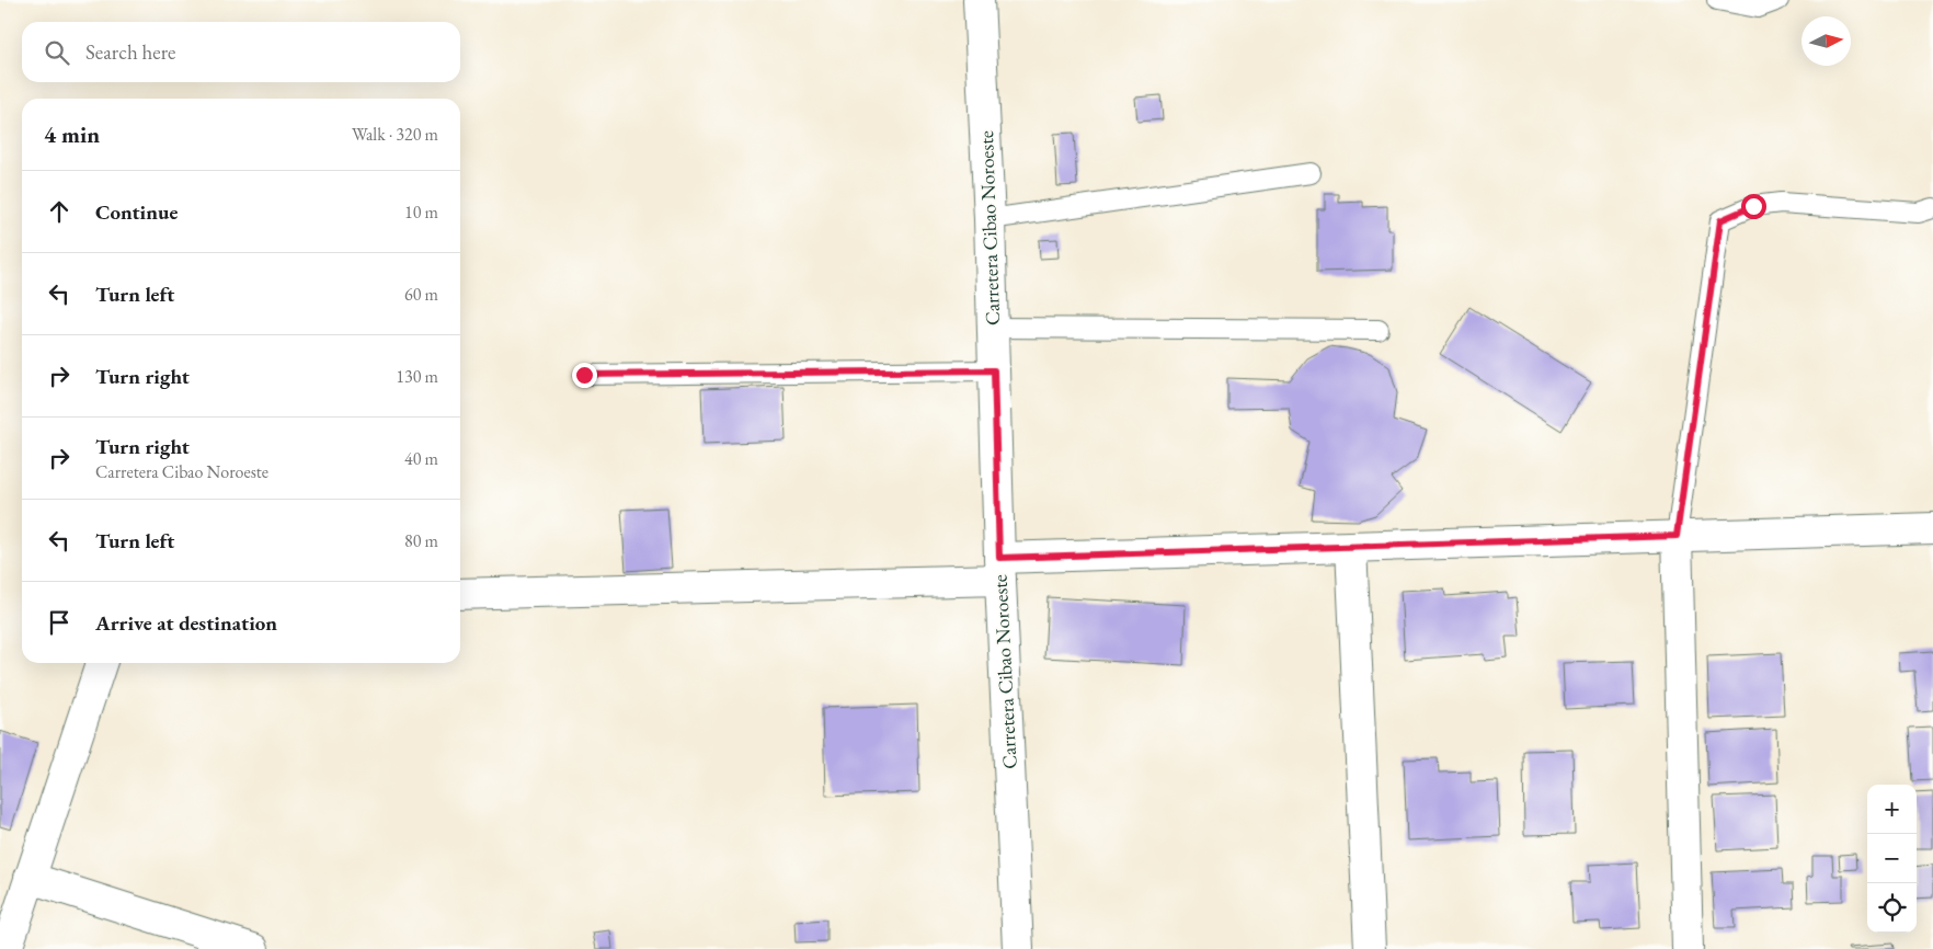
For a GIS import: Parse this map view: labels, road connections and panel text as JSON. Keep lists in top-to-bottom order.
{
  "streets": {
    "street": ["Carretera Cibao Noroeste"]
  },
  "north": "right",
  "page": {
    "search": "Search here",
    "heading": ["4 min", "Walk · 320 m"],
    "list": [
      ["Continue", "10 m"],
      ["Turn left", "60 m"],
      ["Turn right", "130 m"],
      ["Turn right", "Carretera Cibao Noroeste", "40 m"],
      ["Turn left", "80 m"],
      "Arrive at destination"
    ],
    "map_buttons": ["+", "−"]
  }
}
